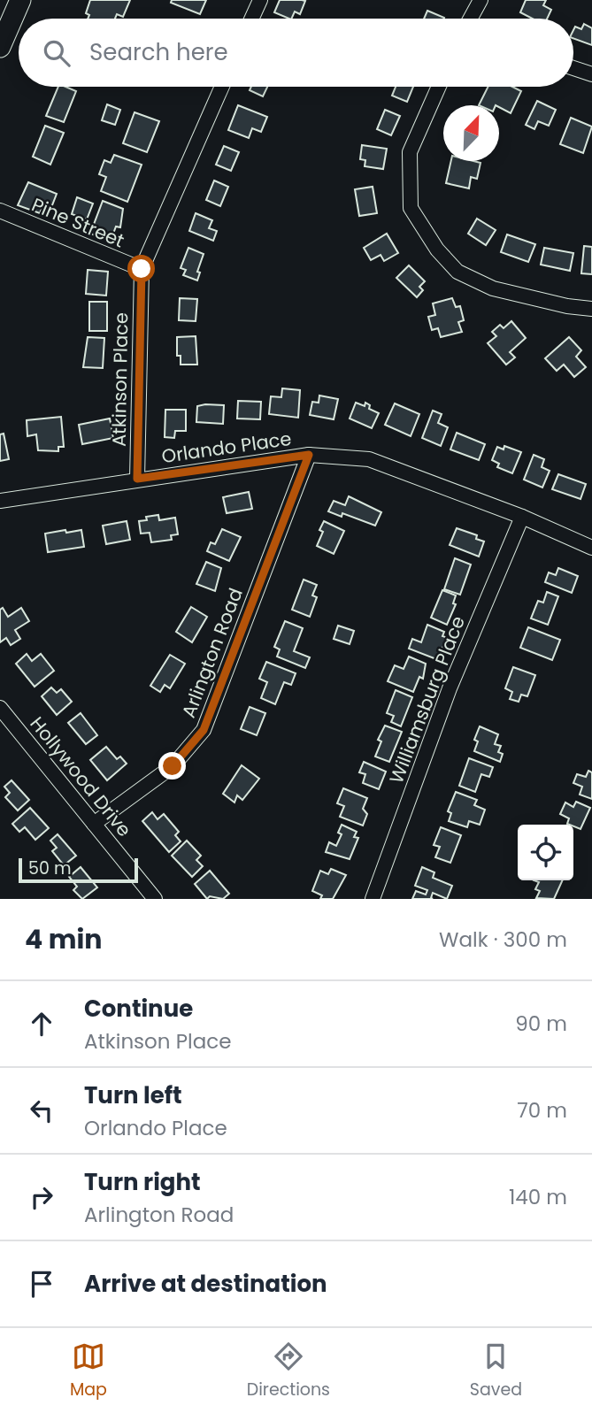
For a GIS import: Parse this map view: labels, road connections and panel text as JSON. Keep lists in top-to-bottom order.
{
  "streets": {
    "street": [
      "Pine Street",
      "Atkinson Place",
      "Orlando Place",
      "Arlington Road",
      "Williamsburg Place",
      "Hollywood Drive"
    ]
  },
  "crossings": [
    ["Pine Street", "Atkinson Place"],
    ["Atkinson Place", "Orlando Place"],
    ["Orlando Place", "Arlington Road"],
    ["Orlando Place", "Williamsburg Place"],
    ["Arlington Road", "Hollywood Drive"]
  ],
  "scale_bar": "50 m",
  "north": "top right",
  "page": {
    "search": "Search here",
    "scale": "50 m",
    "heading": ["4 min", "Walk · 300 m"],
    "list": [
      ["Continue", "Atkinson Place", "90 m"],
      ["Turn left", "Orlando Place", "70 m"],
      ["Turn right", "Arlington Road", "140 m"],
      "Arrive at destination"
    ],
    "nav": ["Map", "Directions", "Saved"]
  }
}
